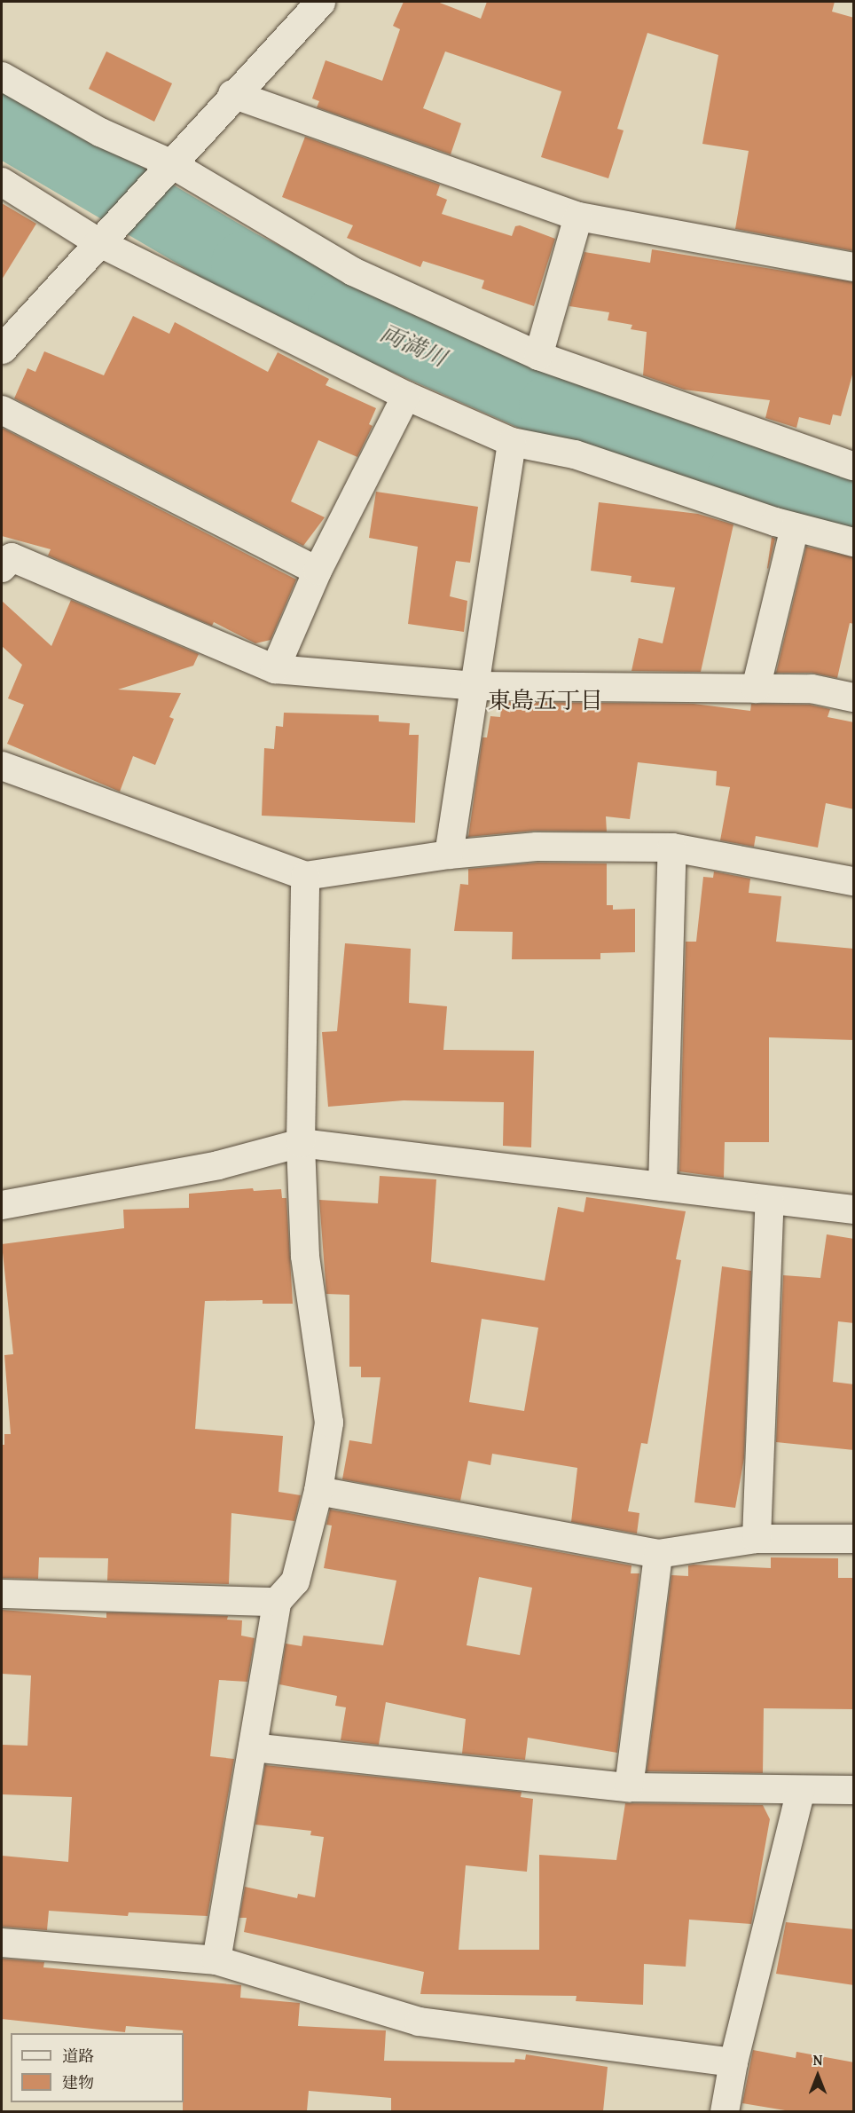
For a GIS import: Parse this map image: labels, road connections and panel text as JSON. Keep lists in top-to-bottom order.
{
  "districts": ["東島五丁目"],
  "water": ["両満川"],
  "legend": ["道路", "建物"],
  "north": "top"
}
